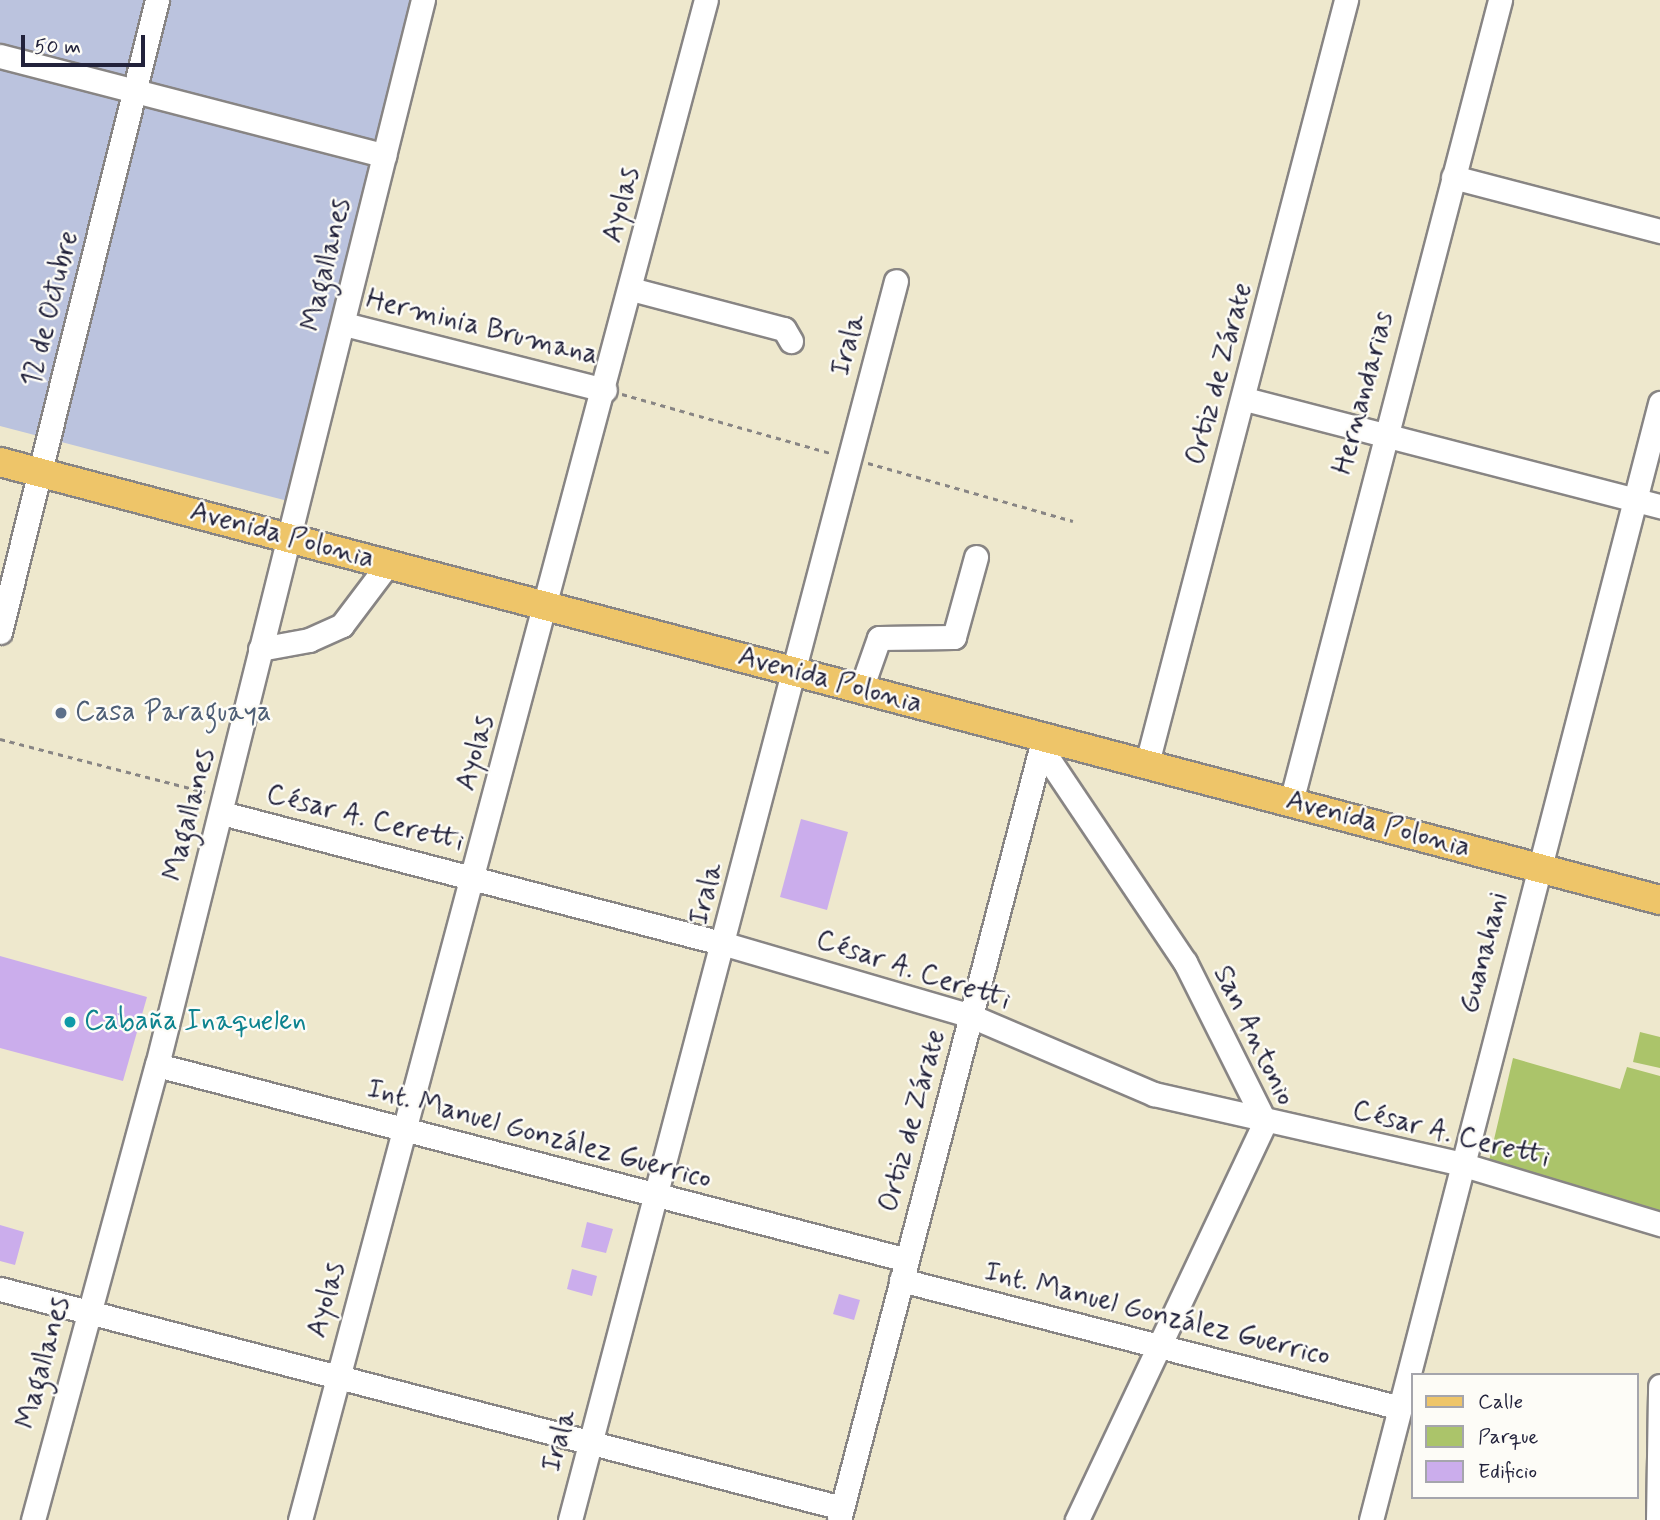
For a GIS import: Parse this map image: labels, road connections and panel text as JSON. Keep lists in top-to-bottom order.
{
  "streets": {
    "main road": ["Avenida Polonia"],
    "street": [
      "Ayolas",
      "Magallanes",
      "12 de Octubre",
      "Herminia Brumana",
      "Irala",
      "Ortiz de Zárate",
      "Hernandarias",
      "César A. Ceretti",
      "Guanahani",
      "San Antonio",
      "Int. Manuel González Guerrico"
    ]
  },
  "crossings": [
    ["Ayolas", "Herminia Brumana"],
    ["Ayolas", "Avenida Polonia"],
    ["Ayolas", "César A. Ceretti"],
    ["Ayolas", "Int. Manuel González Guerrico"],
    ["Magallanes", "Herminia Brumana"],
    ["Magallanes", "Avenida Polonia"],
    ["Magallanes", "César A. Ceretti"],
    ["Magallanes", "Int. Manuel González Guerrico"],
    ["12 de Octubre", "Avenida Polonia"],
    ["Irala", "Avenida Polonia"],
    ["Irala", "César A. Ceretti"],
    ["Irala", "Int. Manuel González Guerrico"],
    ["Ortiz de Zárate", "Avenida Polonia"],
    ["Ortiz de Zárate", "César A. Ceretti"],
    ["Ortiz de Zárate", "San Antonio"],
    ["Ortiz de Zárate", "Int. Manuel González Guerrico"],
    ["Hernandarias", "Avenida Polonia"],
    ["Avenida Polonia", "Guanahani"],
    ["Avenida Polonia", "San Antonio"],
    ["César A. Ceretti", "Guanahani"],
    ["César A. Ceretti", "San Antonio"],
    ["Guanahani", "Int. Manuel González Guerrico"],
    ["San Antonio", "Int. Manuel González Guerrico"]
  ],
  "places": ["Casa Paraguaya", "Cabaña Inaquelen"],
  "legend": ["Calle", "Parque", "Edificio"],
  "scale_bar": "50 m"
}
